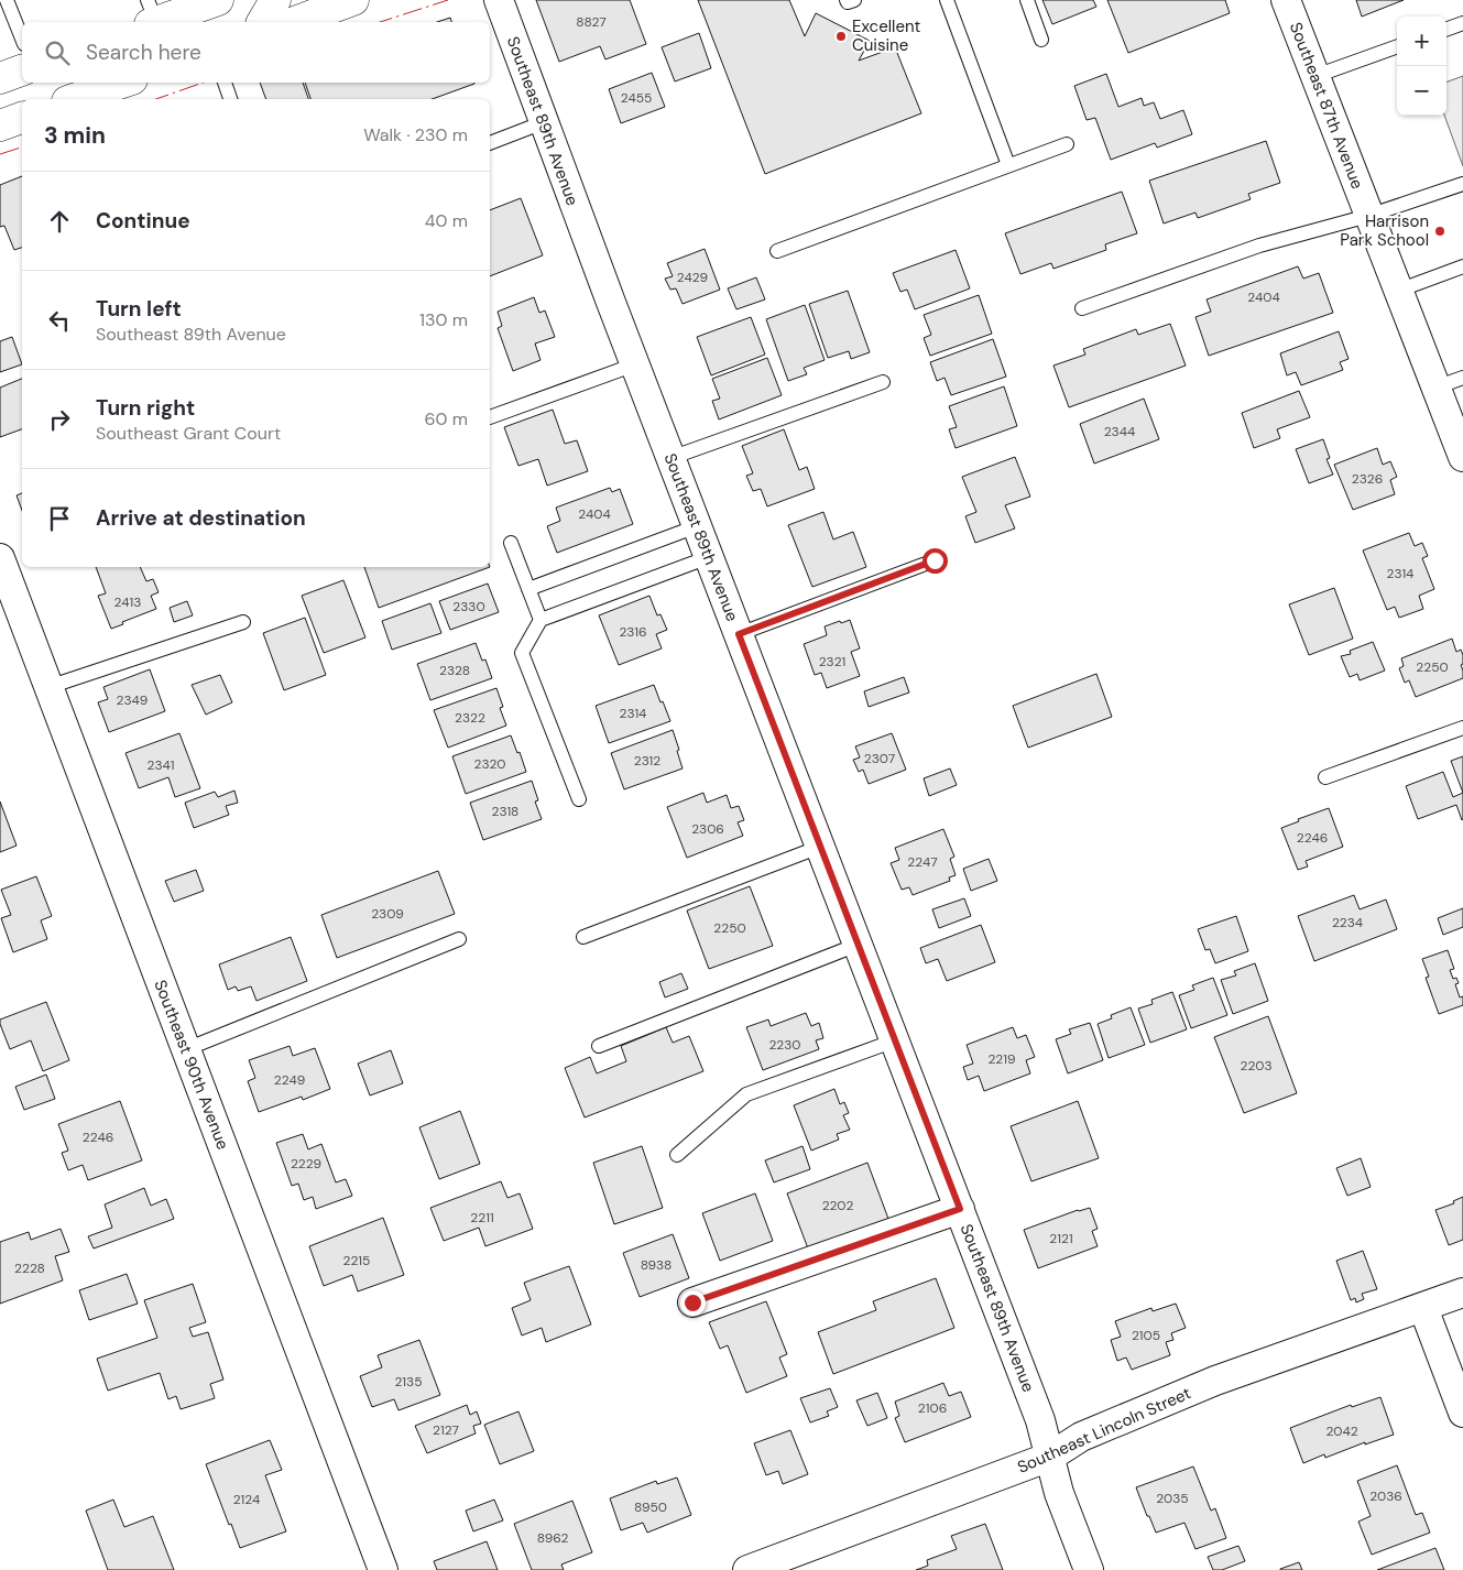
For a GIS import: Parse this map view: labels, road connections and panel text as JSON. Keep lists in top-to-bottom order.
{
  "streets": {
    "street": [
      "Southeast 87th Avenue",
      "Southeast 89th Avenue",
      "Southeast 90th Avenue",
      "Southeast Lincoln Street"
    ]
  },
  "crossings": [
    ["Southeast 89th Avenue", "Southeast Lincoln Street"]
  ],
  "places": ["Excellent Cuisine", "Harrison Park School"],
  "house_numbers": [
    "8827",
    "2455",
    "2429",
    "2404",
    "2344",
    "2326",
    "2404",
    "2314",
    "2413",
    "2330",
    "2316",
    "2321",
    "2250",
    "2328",
    "2349",
    "2314",
    "2322",
    "2307",
    "2312",
    "2320",
    "2341",
    "2318",
    "2306",
    "2246",
    "2247",
    "2309",
    "2234",
    "2250",
    "2230",
    "2219",
    "2203",
    "2249",
    "2246",
    "2229",
    "2202",
    "2211",
    "2121",
    "2215",
    "8938",
    "2228",
    "2105",
    "2135",
    "2106",
    "2127",
    "2042",
    "2036",
    "2035",
    "2124",
    "8950",
    "8962"
  ],
  "page": {
    "map_buttons": ["+", "−"],
    "search": "Search here",
    "heading": ["3 min", "Walk · 230 m"],
    "list": [
      ["Continue", "40 m"],
      ["Turn left", "Southeast 89th Avenue", "130 m"],
      ["Turn right", "Southeast Grant Court", "60 m"],
      "Arrive at destination"
    ]
  }
}
